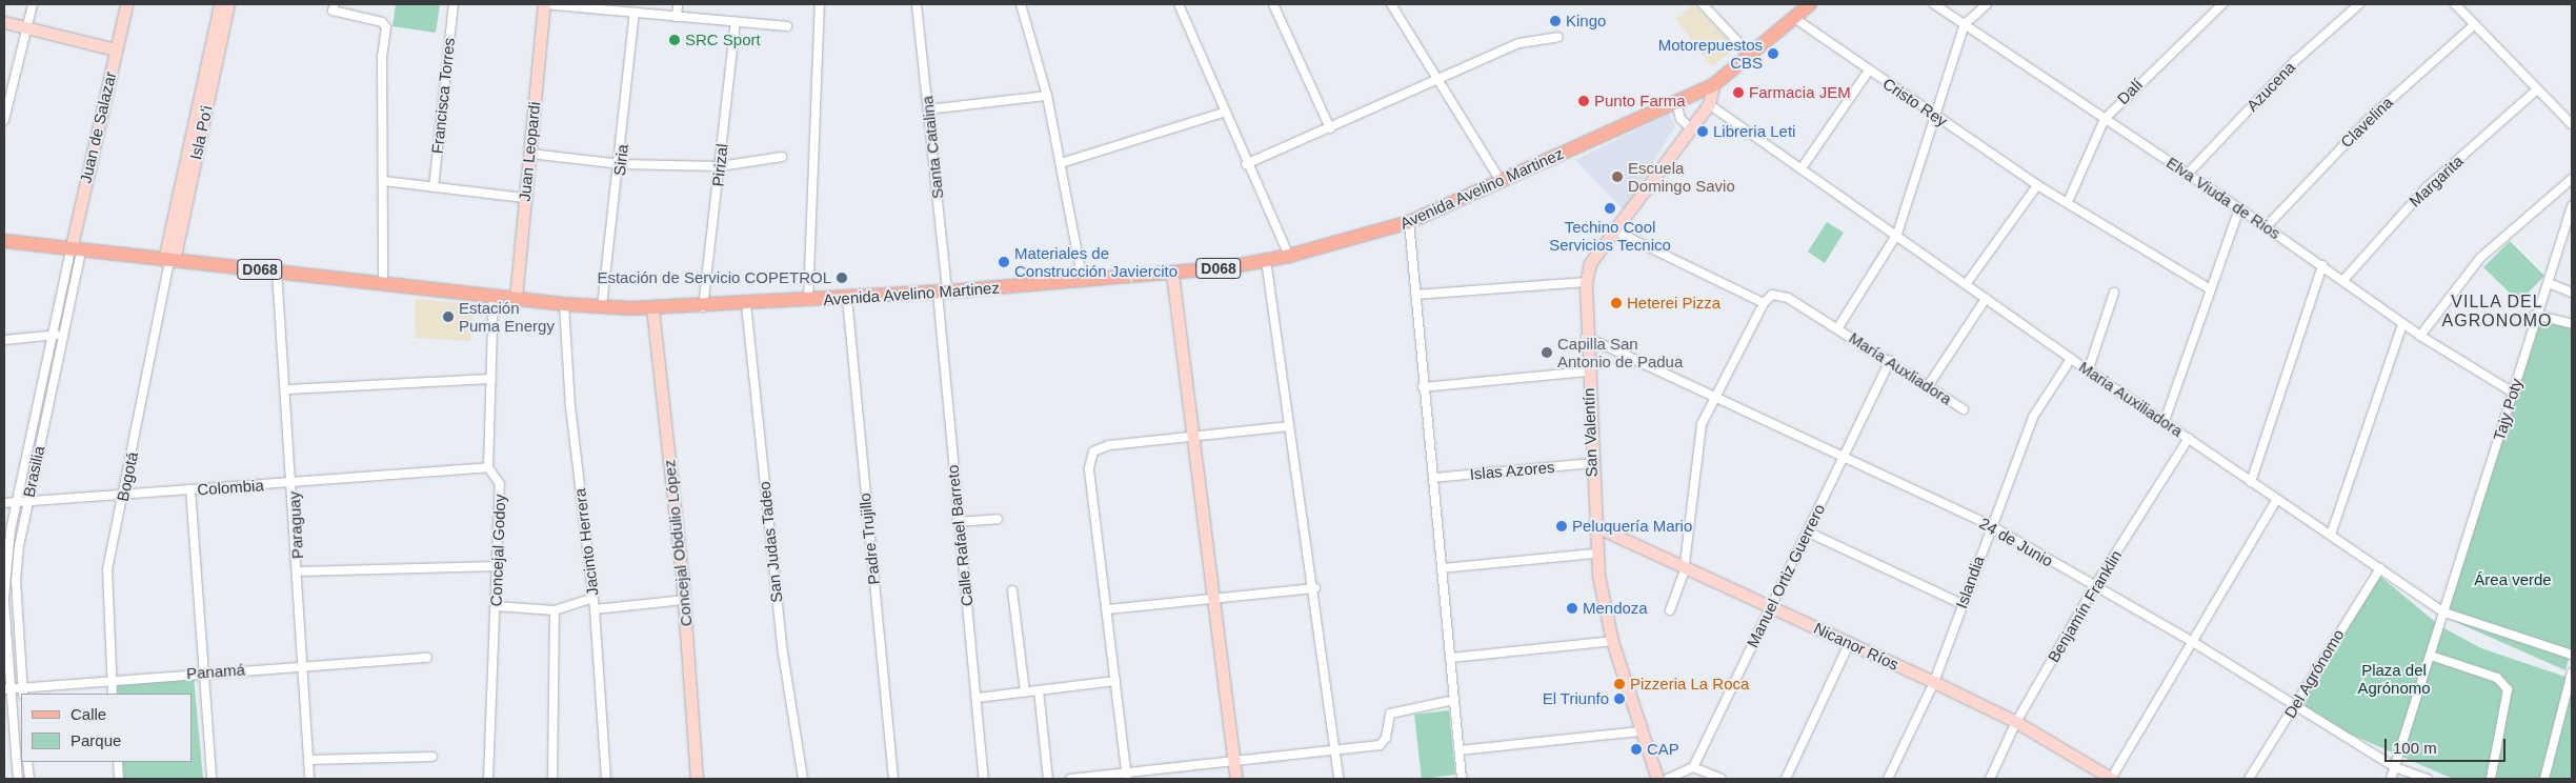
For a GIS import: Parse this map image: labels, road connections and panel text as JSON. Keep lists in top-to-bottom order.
{
  "streets": {
    "main road": ["Avenida Avelino Martinez", "D068"],
    "street": [
      "Azucena",
      "Dalí",
      "Francisca Torres",
      "Cristo Rey",
      "Clavelina",
      "Juan de Salazar",
      "Isla Po'i",
      "Santa Catalina",
      "Juan Leopardi",
      "Siria",
      "Pirizal",
      "Margarita",
      "Elva Viuda de Rios",
      "María Auxliadora",
      "Maria Auxiliadora",
      "Tajy Poty",
      "San Valentín",
      "Islas Azores",
      "Brasilia",
      "Bogotá",
      "Colombia",
      "Paraguay",
      "Calle Rafael Barreto",
      "Padre Trujillo",
      "Jacinto Herrera",
      "San Judas Tadeo",
      "24 de Junio",
      "Concejal Obdulio López",
      "Concejal Godoy",
      "Manuel Ortiz Guerrero",
      "Islandia",
      "Benjamín Franklin",
      "Nicanor Ríos",
      "Panamá",
      "Del Agrónomo"
    ]
  },
  "crossings": [
    ["Azucena", "Elva Viuda de Rios"],
    ["Dalí", "Cristo Rey"],
    ["Dalí", "Elva Viuda de Rios"],
    ["Cristo Rey", "Avenida Avelino Martinez"],
    ["Clavelina", "Elva Viuda de Rios"],
    ["Juan de Salazar", "D068"],
    ["Juan de Salazar", "Brasilia"],
    ["Isla Po'i", "D068"],
    ["Isla Po'i", "Bogotá"],
    ["Santa Catalina", "Avenida Avelino Martinez"],
    ["Santa Catalina", "Calle Rafael Barreto"],
    ["Juan Leopardi", "Avenida Avelino Martinez"],
    ["Juan Leopardi", "D068"],
    ["Siria", "Avenida Avelino Martinez"],
    ["Pirizal", "Avenida Avelino Martinez"],
    ["Margarita", "Elva Viuda de Rios"],
    ["Avenida Avelino Martinez", "D068"],
    ["Avenida Avelino Martinez", "San Valentín"],
    ["Avenida Avelino Martinez", "Calle Rafael Barreto"],
    ["Avenida Avelino Martinez", "Padre Trujillo"],
    ["Avenida Avelino Martinez", "Jacinto Herrera"],
    ["Avenida Avelino Martinez", "San Judas Tadeo"],
    ["Avenida Avelino Martinez", "Concejal Obdulio López"],
    ["Elva Viuda de Rios", "Tajy Poty"],
    ["D068", "Brasilia"],
    ["D068", "Bogotá"],
    ["D068", "Paraguay"],
    ["D068", "Concejal Godoy"],
    ["María Auxliadora", "Manuel Ortiz Guerrero"],
    ["Maria Auxiliadora", "Tajy Poty"],
    ["Maria Auxiliadora", "San Valentín"],
    ["Maria Auxiliadora", "Islandia"],
    ["Maria Auxiliadora", "Benjamín Franklin"],
    ["Maria Auxiliadora", "Del Agrónomo"],
    ["Tajy Poty", "24 de Junio"],
    ["San Valentín", "Islas Azores"],
    ["San Valentín", "24 de Junio"],
    ["San Valentín", "Nicanor Ríos"],
    ["Brasilia", "Colombia"],
    ["Brasilia", "Panamá"],
    ["Bogotá", "Colombia"],
    ["Bogotá", "Panamá"],
    ["Colombia", "Paraguay"],
    ["Colombia", "Concejal Godoy"],
    ["Paraguay", "Panamá"],
    ["24 de Junio", "Manuel Ortiz Guerrero"],
    ["24 de Junio", "Islandia"],
    ["24 de Junio", "Benjamín Franklin"],
    ["24 de Junio", "Del Agrónomo"],
    ["Manuel Ortiz Guerrero", "Nicanor Ríos"],
    ["Islandia", "Nicanor Ríos"],
    ["Benjamín Franklin", "Nicanor Ríos"]
  ],
  "districts": ["VILLA DEL AGRONOMO"],
  "parks": ["Área verde", "Plaza del Agrónomo"],
  "places": [
    "Kingo",
    "SRC Sport",
    "Motorepuestos CBS",
    "Farmacia JEM",
    "Punto Farma",
    "Libreria Leti",
    "Escuela Domingo Savio",
    "Techino Cool Servicios Tecnico",
    "Materiales de Construcción Javiercito",
    "Estación de Servicio COPETROL",
    "Heterei Pizza",
    "Estación Puma Energy",
    "Capilla San Antonio de Padua",
    "Peluquería Mario",
    "Mendoza",
    "Pizzeria La Roca",
    "El Triunfo",
    "CAP"
  ],
  "legend": ["Calle", "Parque"],
  "scale_bar": "100 m"
}
